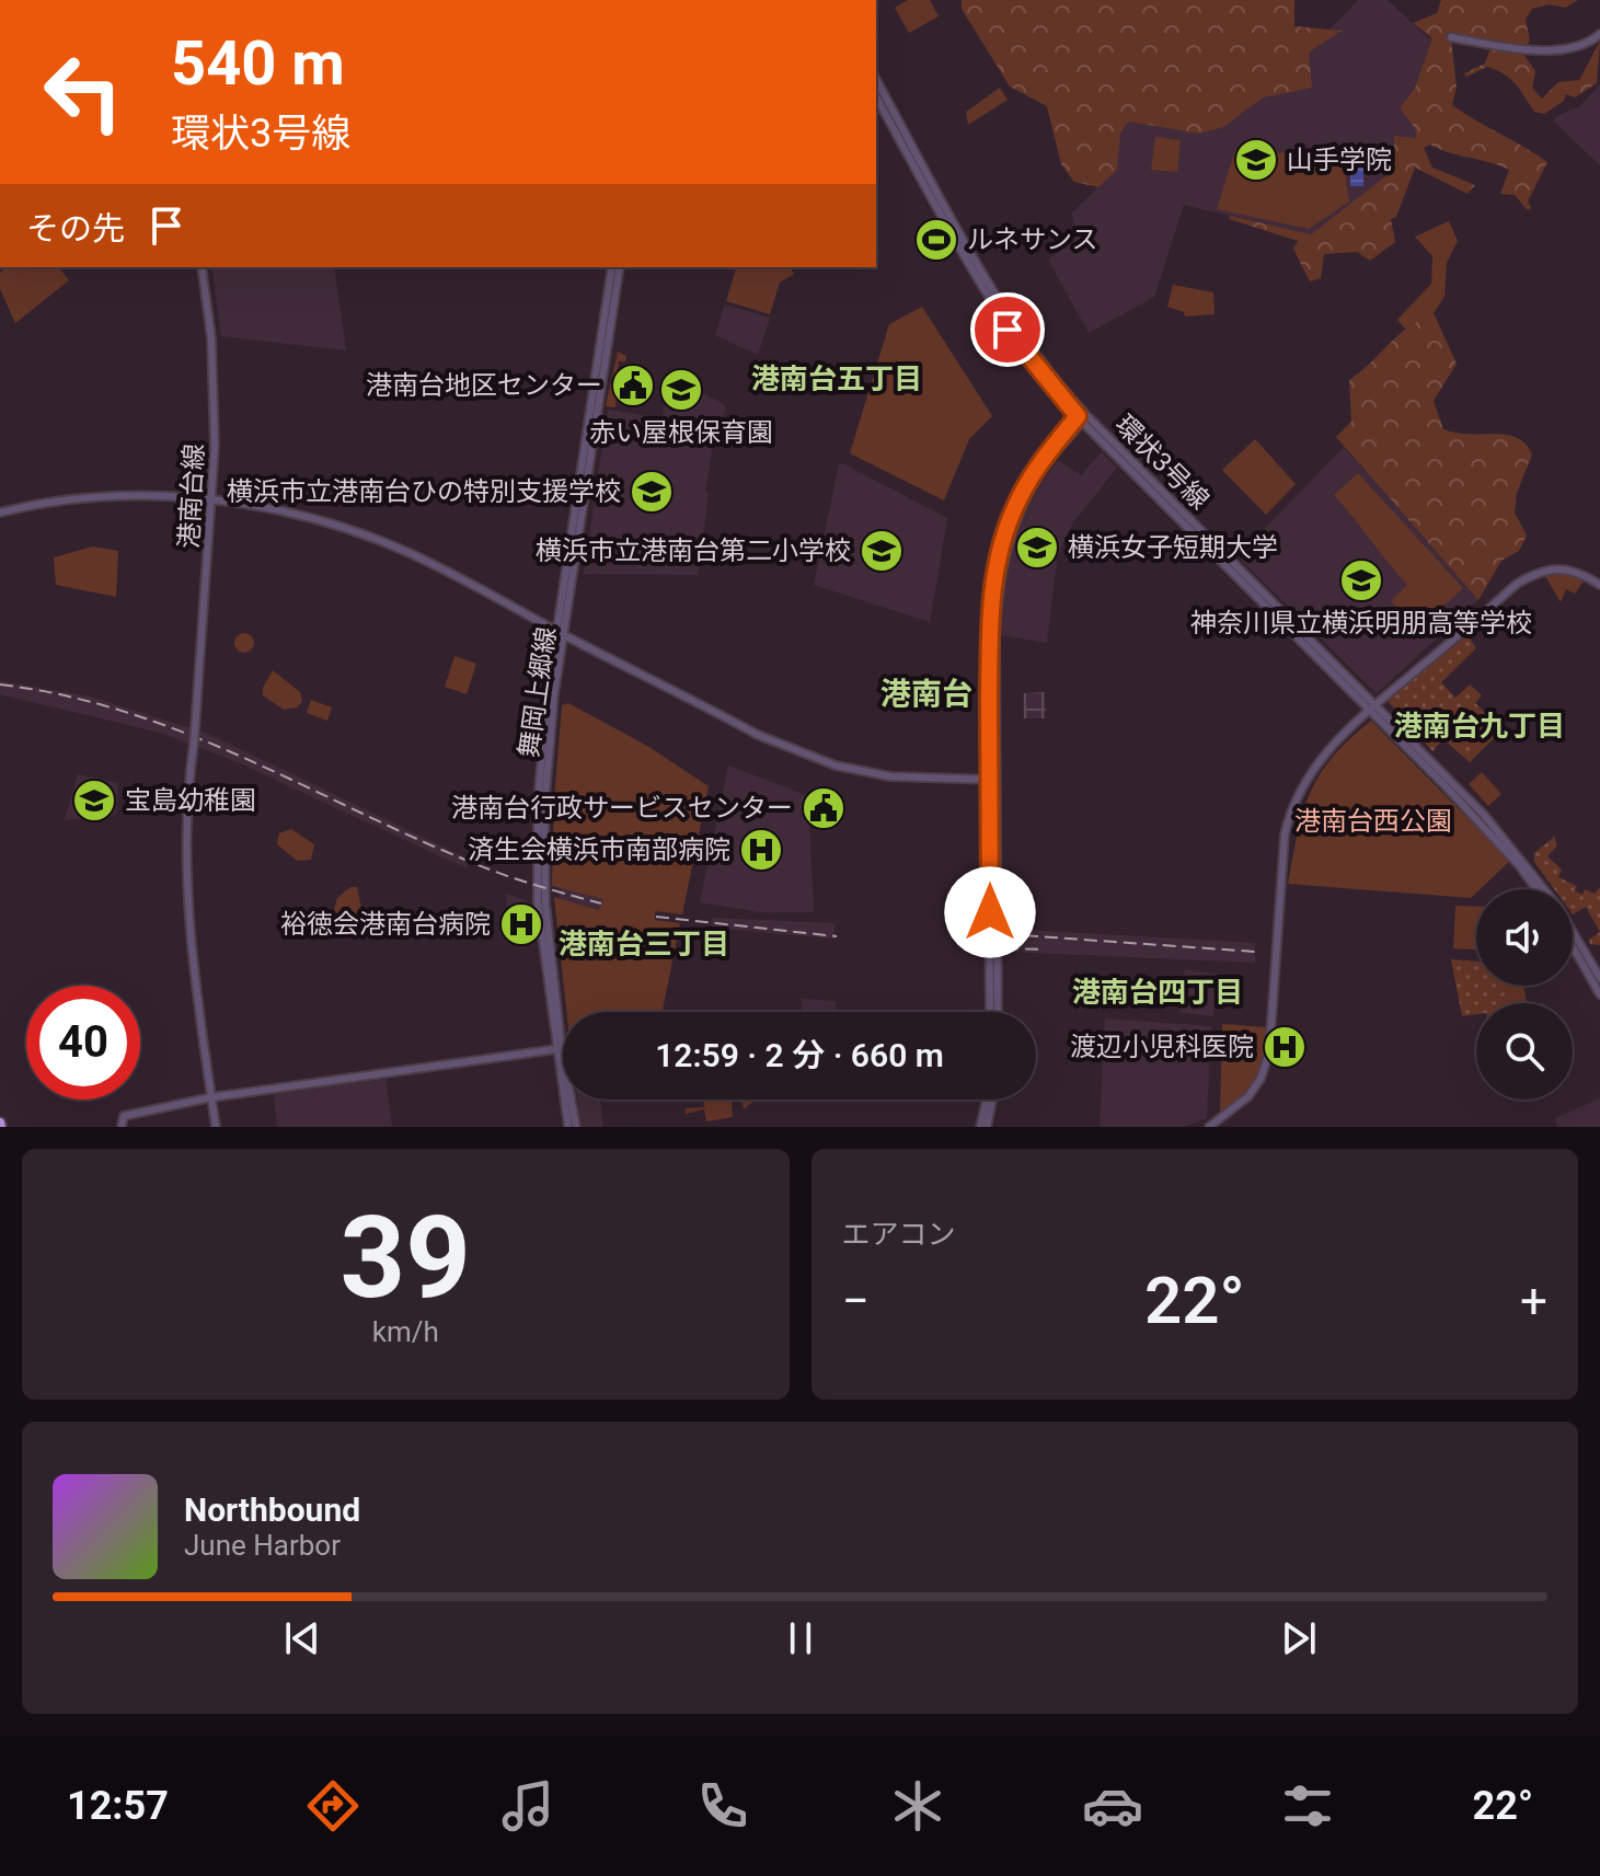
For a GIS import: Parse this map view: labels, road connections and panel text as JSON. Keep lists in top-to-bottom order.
{
  "streets": {
    "street": ["環状3号線", "港南台線", "舞岡上郷線"]
  },
  "districts": [
    "港南台五丁目",
    "港南台",
    "港南台九丁目",
    "港南台三丁目",
    "港南台四丁目"
  ],
  "parks": ["港南台西公園"],
  "places": {
    "school or university": [
      "山手学院",
      "赤い屋根保育園",
      "横浜市立港南台ひの特別支援学校",
      "横浜女子短期大学",
      "横浜市立港南台第二小学校",
      "神奈川県立横浜明朋高等学校",
      "宝島幼稚園"
    ],
    "sports": ["ルネサンス"],
    "public building": ["港南台地区センター", "港南台行政サービスセンター"],
    "hospital": ["済生会横浜市南部病院", "裕徳会港南台病院", "渡辺小児科医院"]
  },
  "page": {
    "turn": ["540 m", "環状3号線"],
    "then": "その先",
    "limit": "40",
    "trip": "12:59 · 2 分 · 660 m",
    "tile": [
      ["39", "km/h"],
      "エアコン"
    ],
    "heat": ["−", "22°", "+"],
    "song": ["Northbound", "June Harbor"],
    "tabs": ["12:57", "22°"]
  }
}
